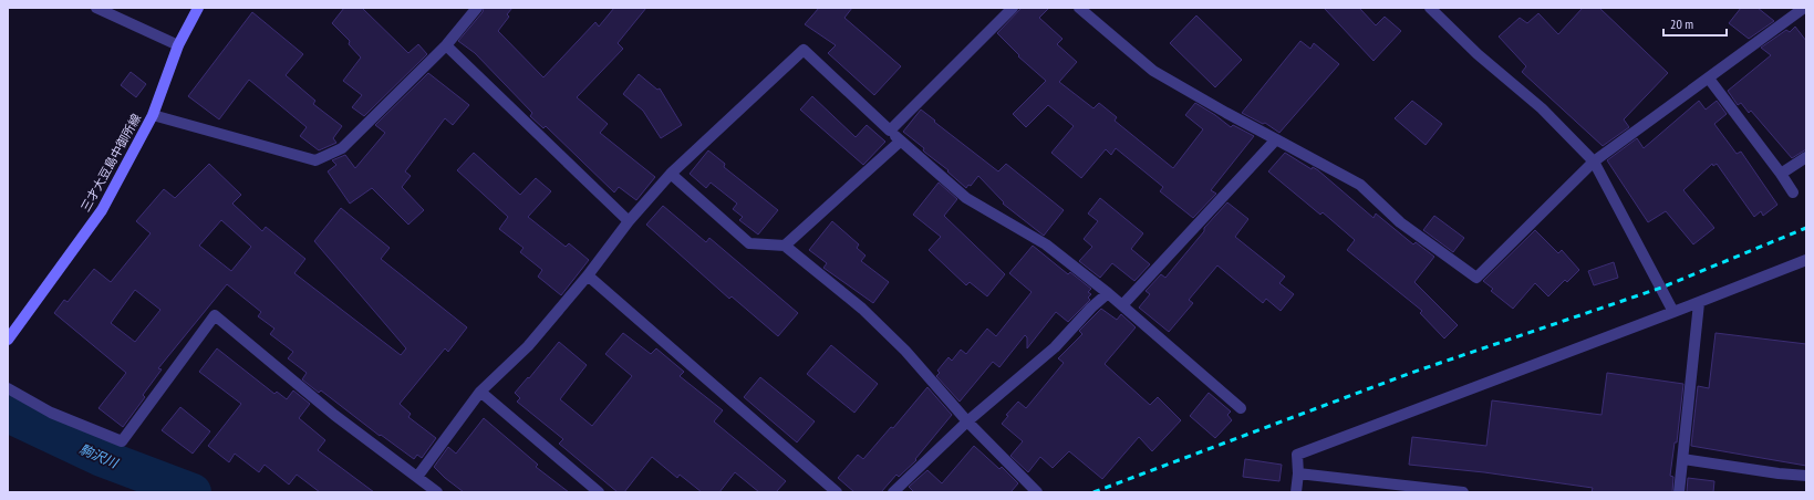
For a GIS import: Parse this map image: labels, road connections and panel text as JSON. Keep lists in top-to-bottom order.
{
  "streets": {
    "main road": ["三才大豆島中御所線"]
  },
  "water": ["駒沢川"],
  "scale_bar": "20 m"
}
